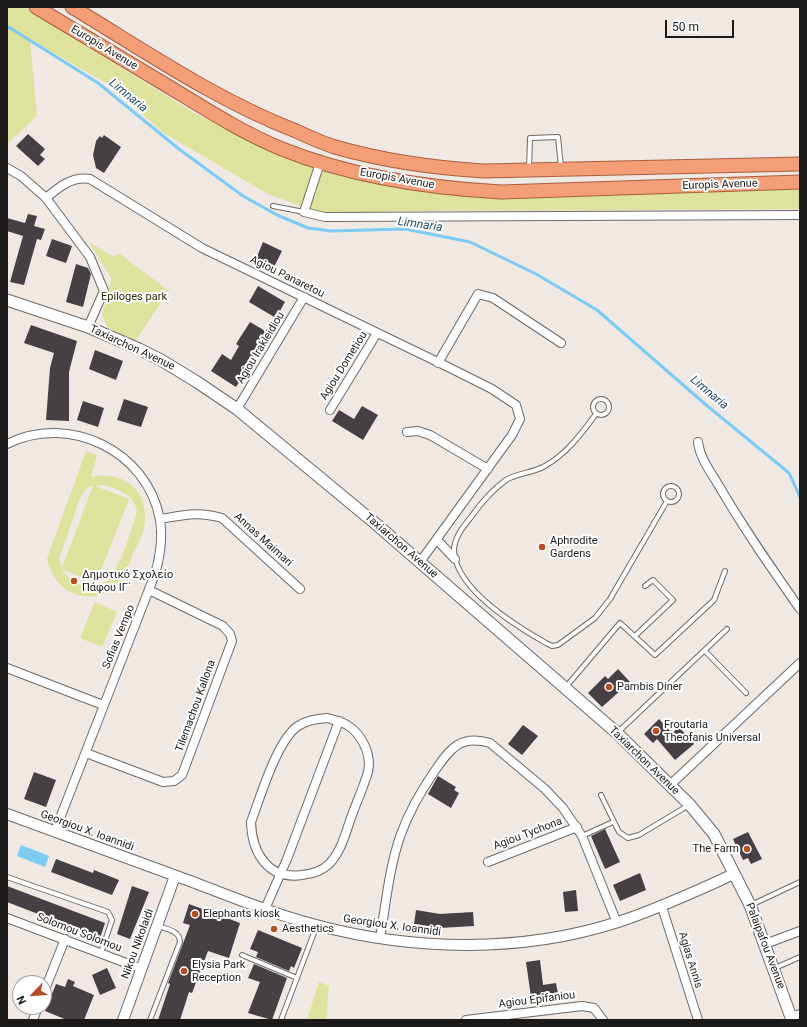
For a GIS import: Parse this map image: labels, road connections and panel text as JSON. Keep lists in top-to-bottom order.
{
  "streets": {
    "highway": ["Europis Avenue"],
    "main road": ["Taxiarchon Avenue", "Palaipafou Avenue"],
    "street": [
      "Agiou Panaretou",
      "Agiou Irakleidiou",
      "Agiou Dometiou",
      "Annas Maimari",
      "Sofias Vempo",
      "Tilemachou Kallona",
      "Georgiou X. Ioannidi",
      "Agiou Tychona",
      "Solomou Solomou",
      "Nikou Nikolaidi",
      "Agias Annis",
      "Agiou Epifaniou"
    ]
  },
  "crossings": [
    ["Agiou Panaretou", "Agiou Irakleidiou"],
    ["Agiou Panaretou", "Agiou Dometiou"],
    ["Taxiarchon Avenue", "Agiou Irakleidiou"],
    ["Taxiarchon Avenue", "Georgiou X. Ioannidi"],
    ["Taxiarchon Avenue", "Palaipafou Avenue"],
    ["Annas Maimari", "Sofias Vempo"],
    ["Sofias Vempo", "Tilemachou Kallona"],
    ["Sofias Vempo", "Georgiou X. Ioannidi"],
    ["Georgiou X. Ioannidi", "Nikou Nikolaidi"],
    ["Georgiou X. Ioannidi", "Palaipafou Avenue"],
    ["Georgiou X. Ioannidi", "Agias Annis"],
    ["Solomou Solomou", "Nikou Nikolaidi"]
  ],
  "water": ["Limnaria"],
  "parks": ["Epiloges park"],
  "places": [
    "Aphrodite Gardens",
    "Δημοτικό Σχολείο Πάφου ΙΓ΄",
    "Pambis Diner",
    "Froutaria Theofanis Universal",
    "The Farm",
    "Elephants kiosk",
    "Aesthetics",
    "Elysia Park Reception"
  ],
  "scale_bar": "50 m",
  "north": "bottom left"
}
